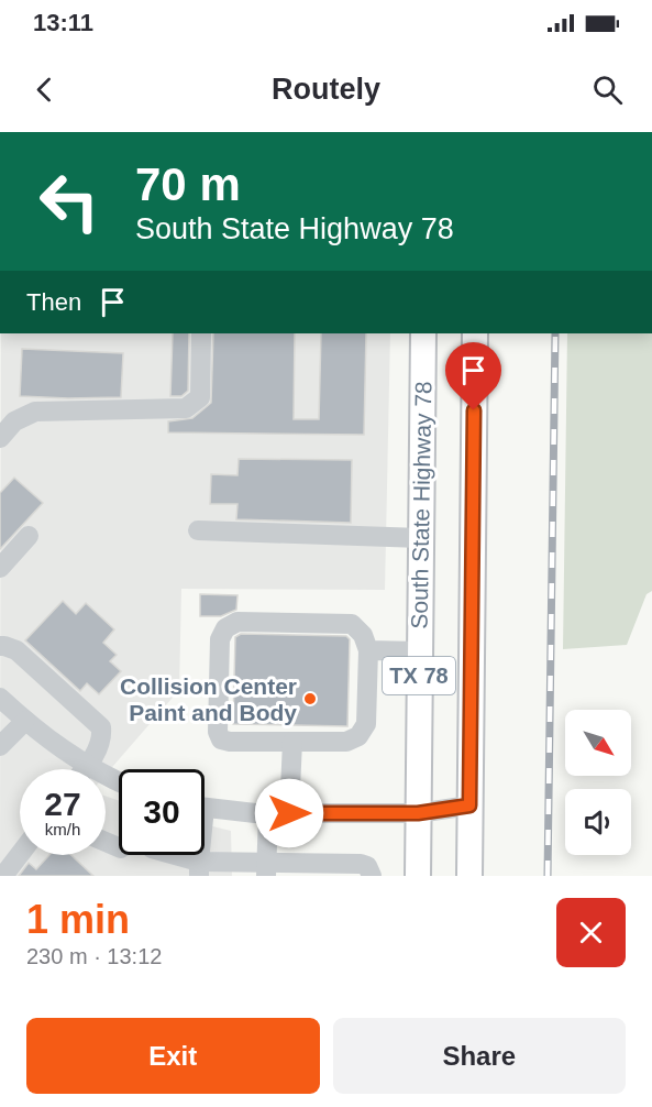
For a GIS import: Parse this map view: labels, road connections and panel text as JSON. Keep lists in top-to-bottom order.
{
  "streets": {
    "main road": ["South State Highway 78", "TX 78"]
  },
  "places": ["Collision Center Paint and Body"],
  "north": "bottom right",
  "page": {
    "status": "13:11",
    "header": "Routely",
    "turn": ["70 m", "South State Highway 78"],
    "then": "Then",
    "speed": "27 km/h",
    "limit": "30",
    "heading": ["1 min", "230 m · 13:12"],
    "buttons": ["Exit", "Share"]
  }
}
